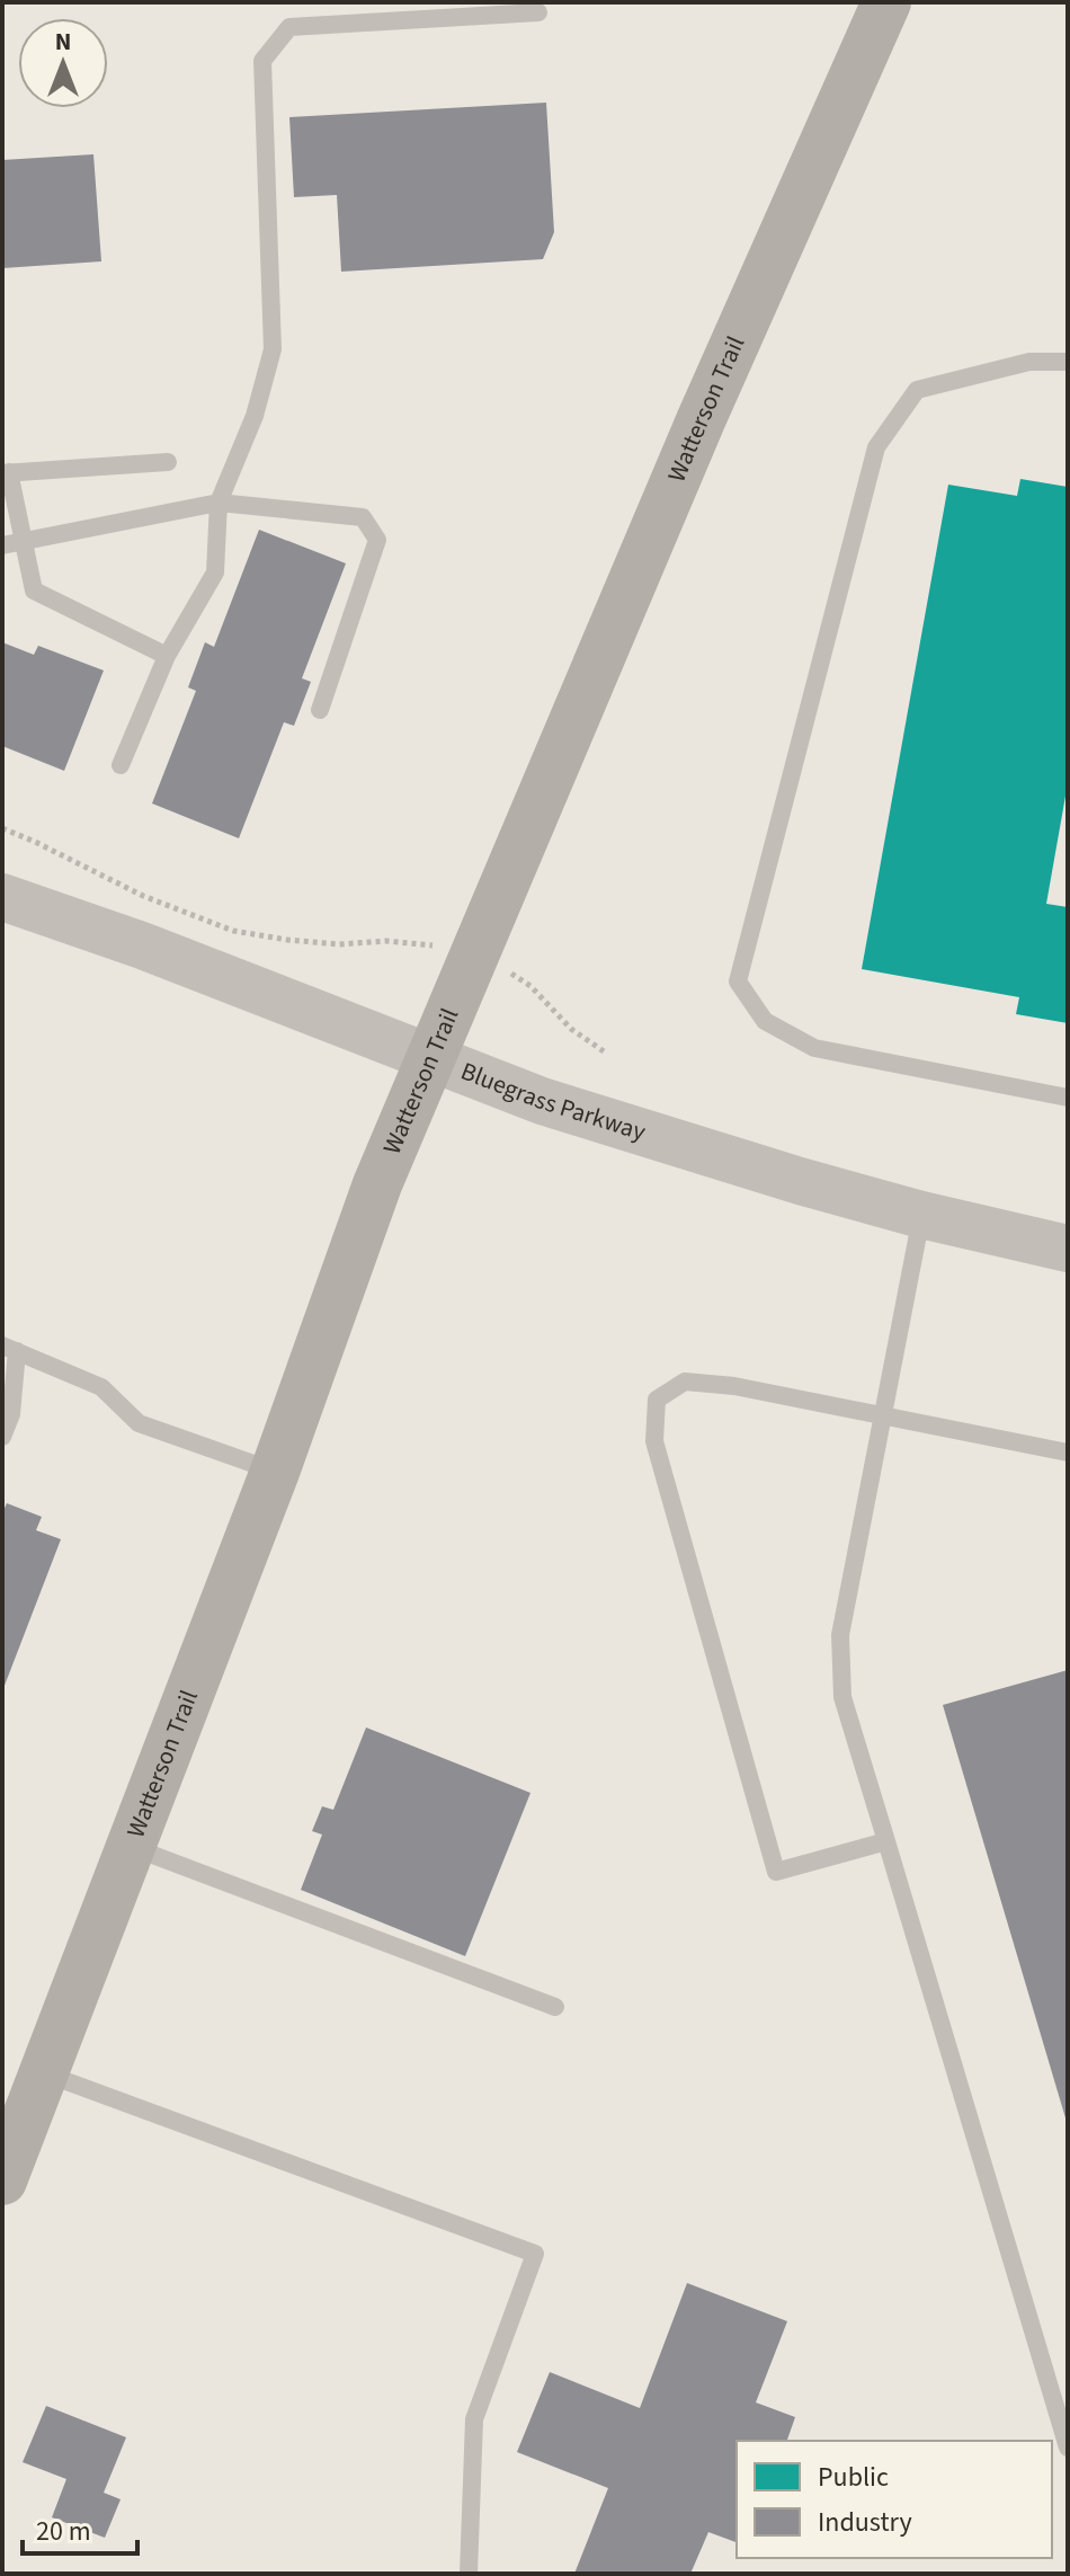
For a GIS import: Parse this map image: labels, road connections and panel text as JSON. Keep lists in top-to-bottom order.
{
  "streets": {
    "main road": ["Watterson Trail"],
    "street": ["Bluegrass Parkway"]
  },
  "crossings": [
    ["Watterson Trail", "Bluegrass Parkway"]
  ],
  "legend": ["Public", "Industry"],
  "scale_bar": "20 m",
  "north": "top"
}
